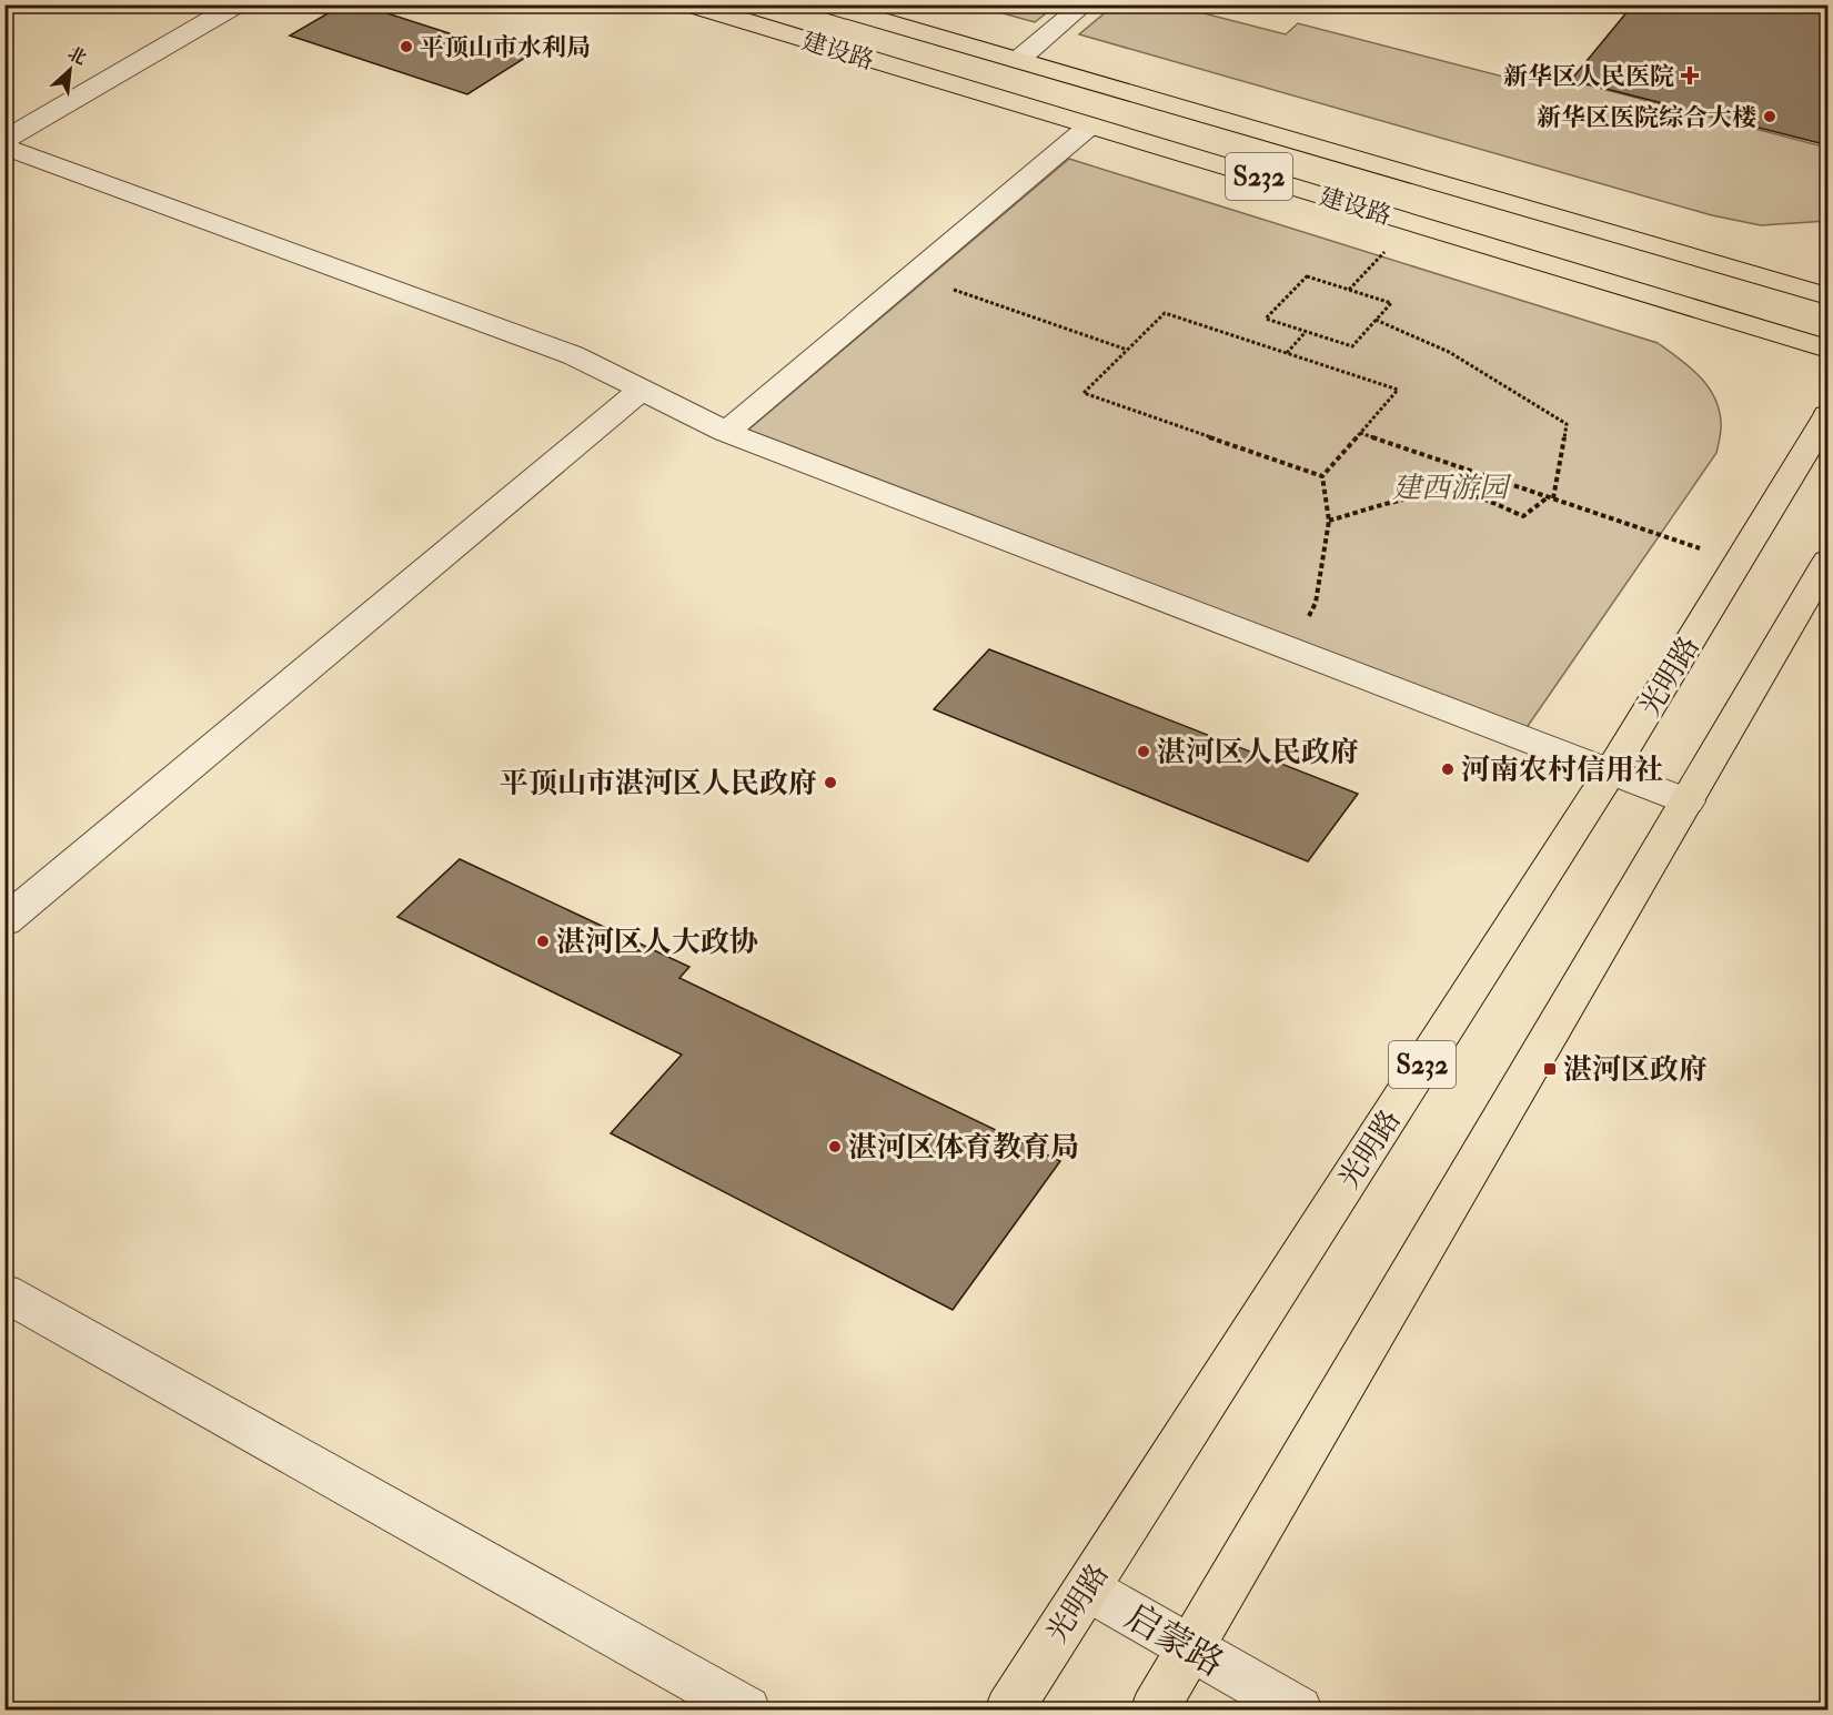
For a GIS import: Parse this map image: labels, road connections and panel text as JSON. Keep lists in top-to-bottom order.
{
  "streets": {
    "main road": ["建设路", "S232", "光明路"],
    "street": ["启蒙路"]
  },
  "crossings": [
    ["光明路", "启蒙路"]
  ],
  "parks": ["建西游园"],
  "places": {
    "other": [
      "平顶山市水利局",
      "新华区医院综合大楼",
      "湛河区人民政府",
      "河南农村信用社",
      "平顶山市湛河区人民政府",
      "湛河区人大政协",
      "湛河区体育教育局"
    ],
    "health": ["新华区人民医院"],
    "transit": ["湛河区政府"]
  },
  "north": "top right"
}
